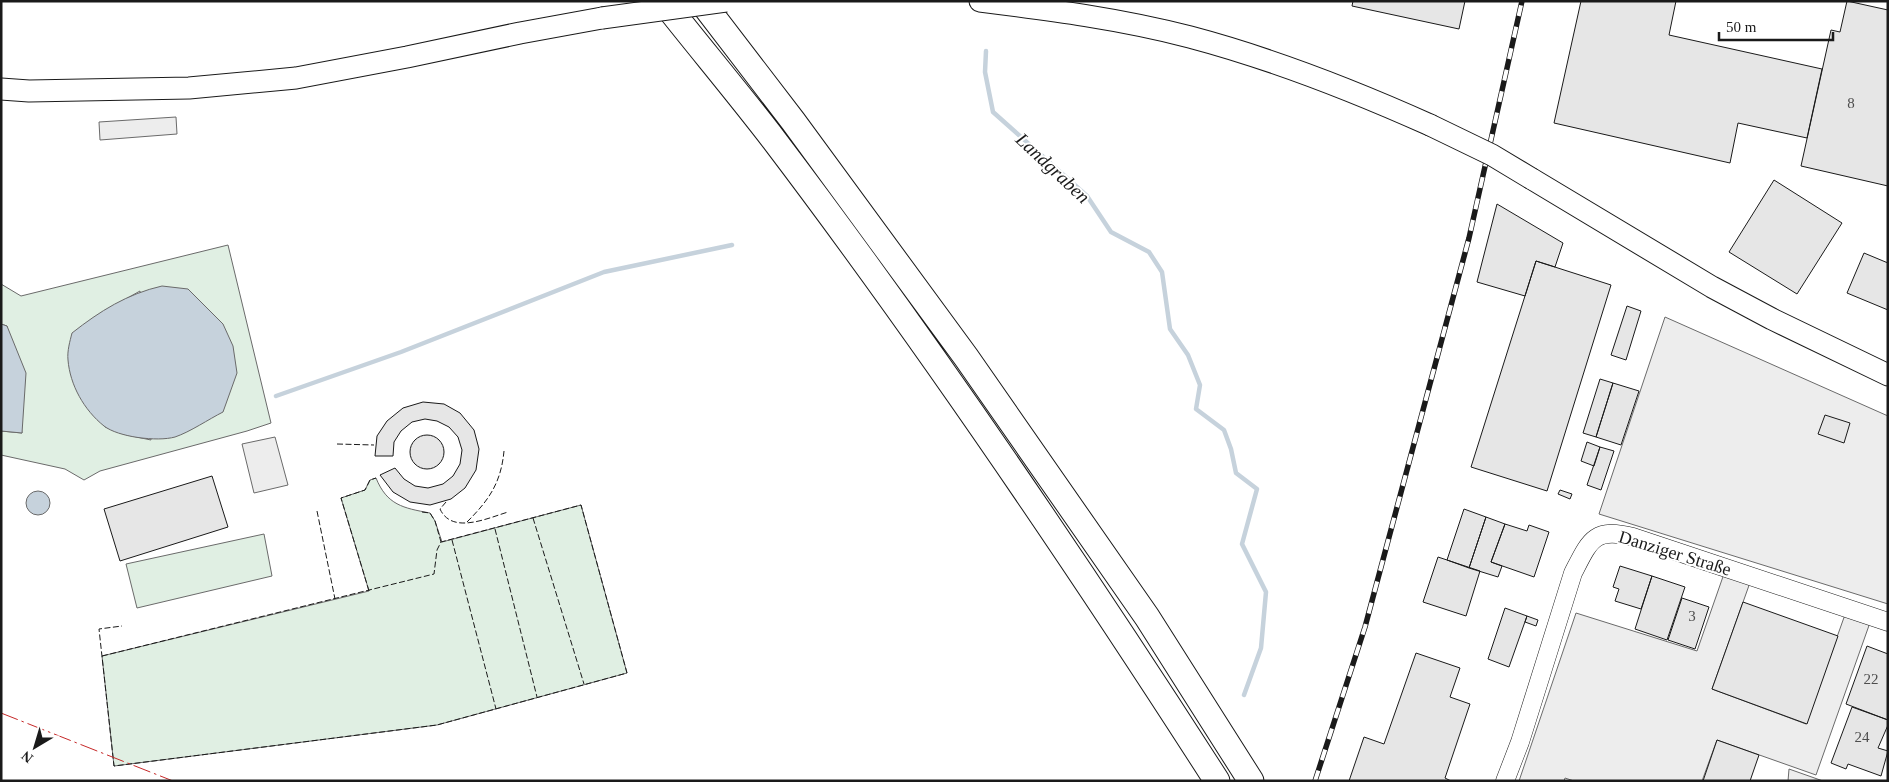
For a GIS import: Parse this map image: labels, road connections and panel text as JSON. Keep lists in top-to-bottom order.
{
  "streets": {
    "street": ["Danziger Straße"]
  },
  "water": ["Landgraben"],
  "house_numbers": [
    "8",
    "3",
    "22",
    "24"
  ],
  "scale_bar": "50 m",
  "north": "bottom left"
}
